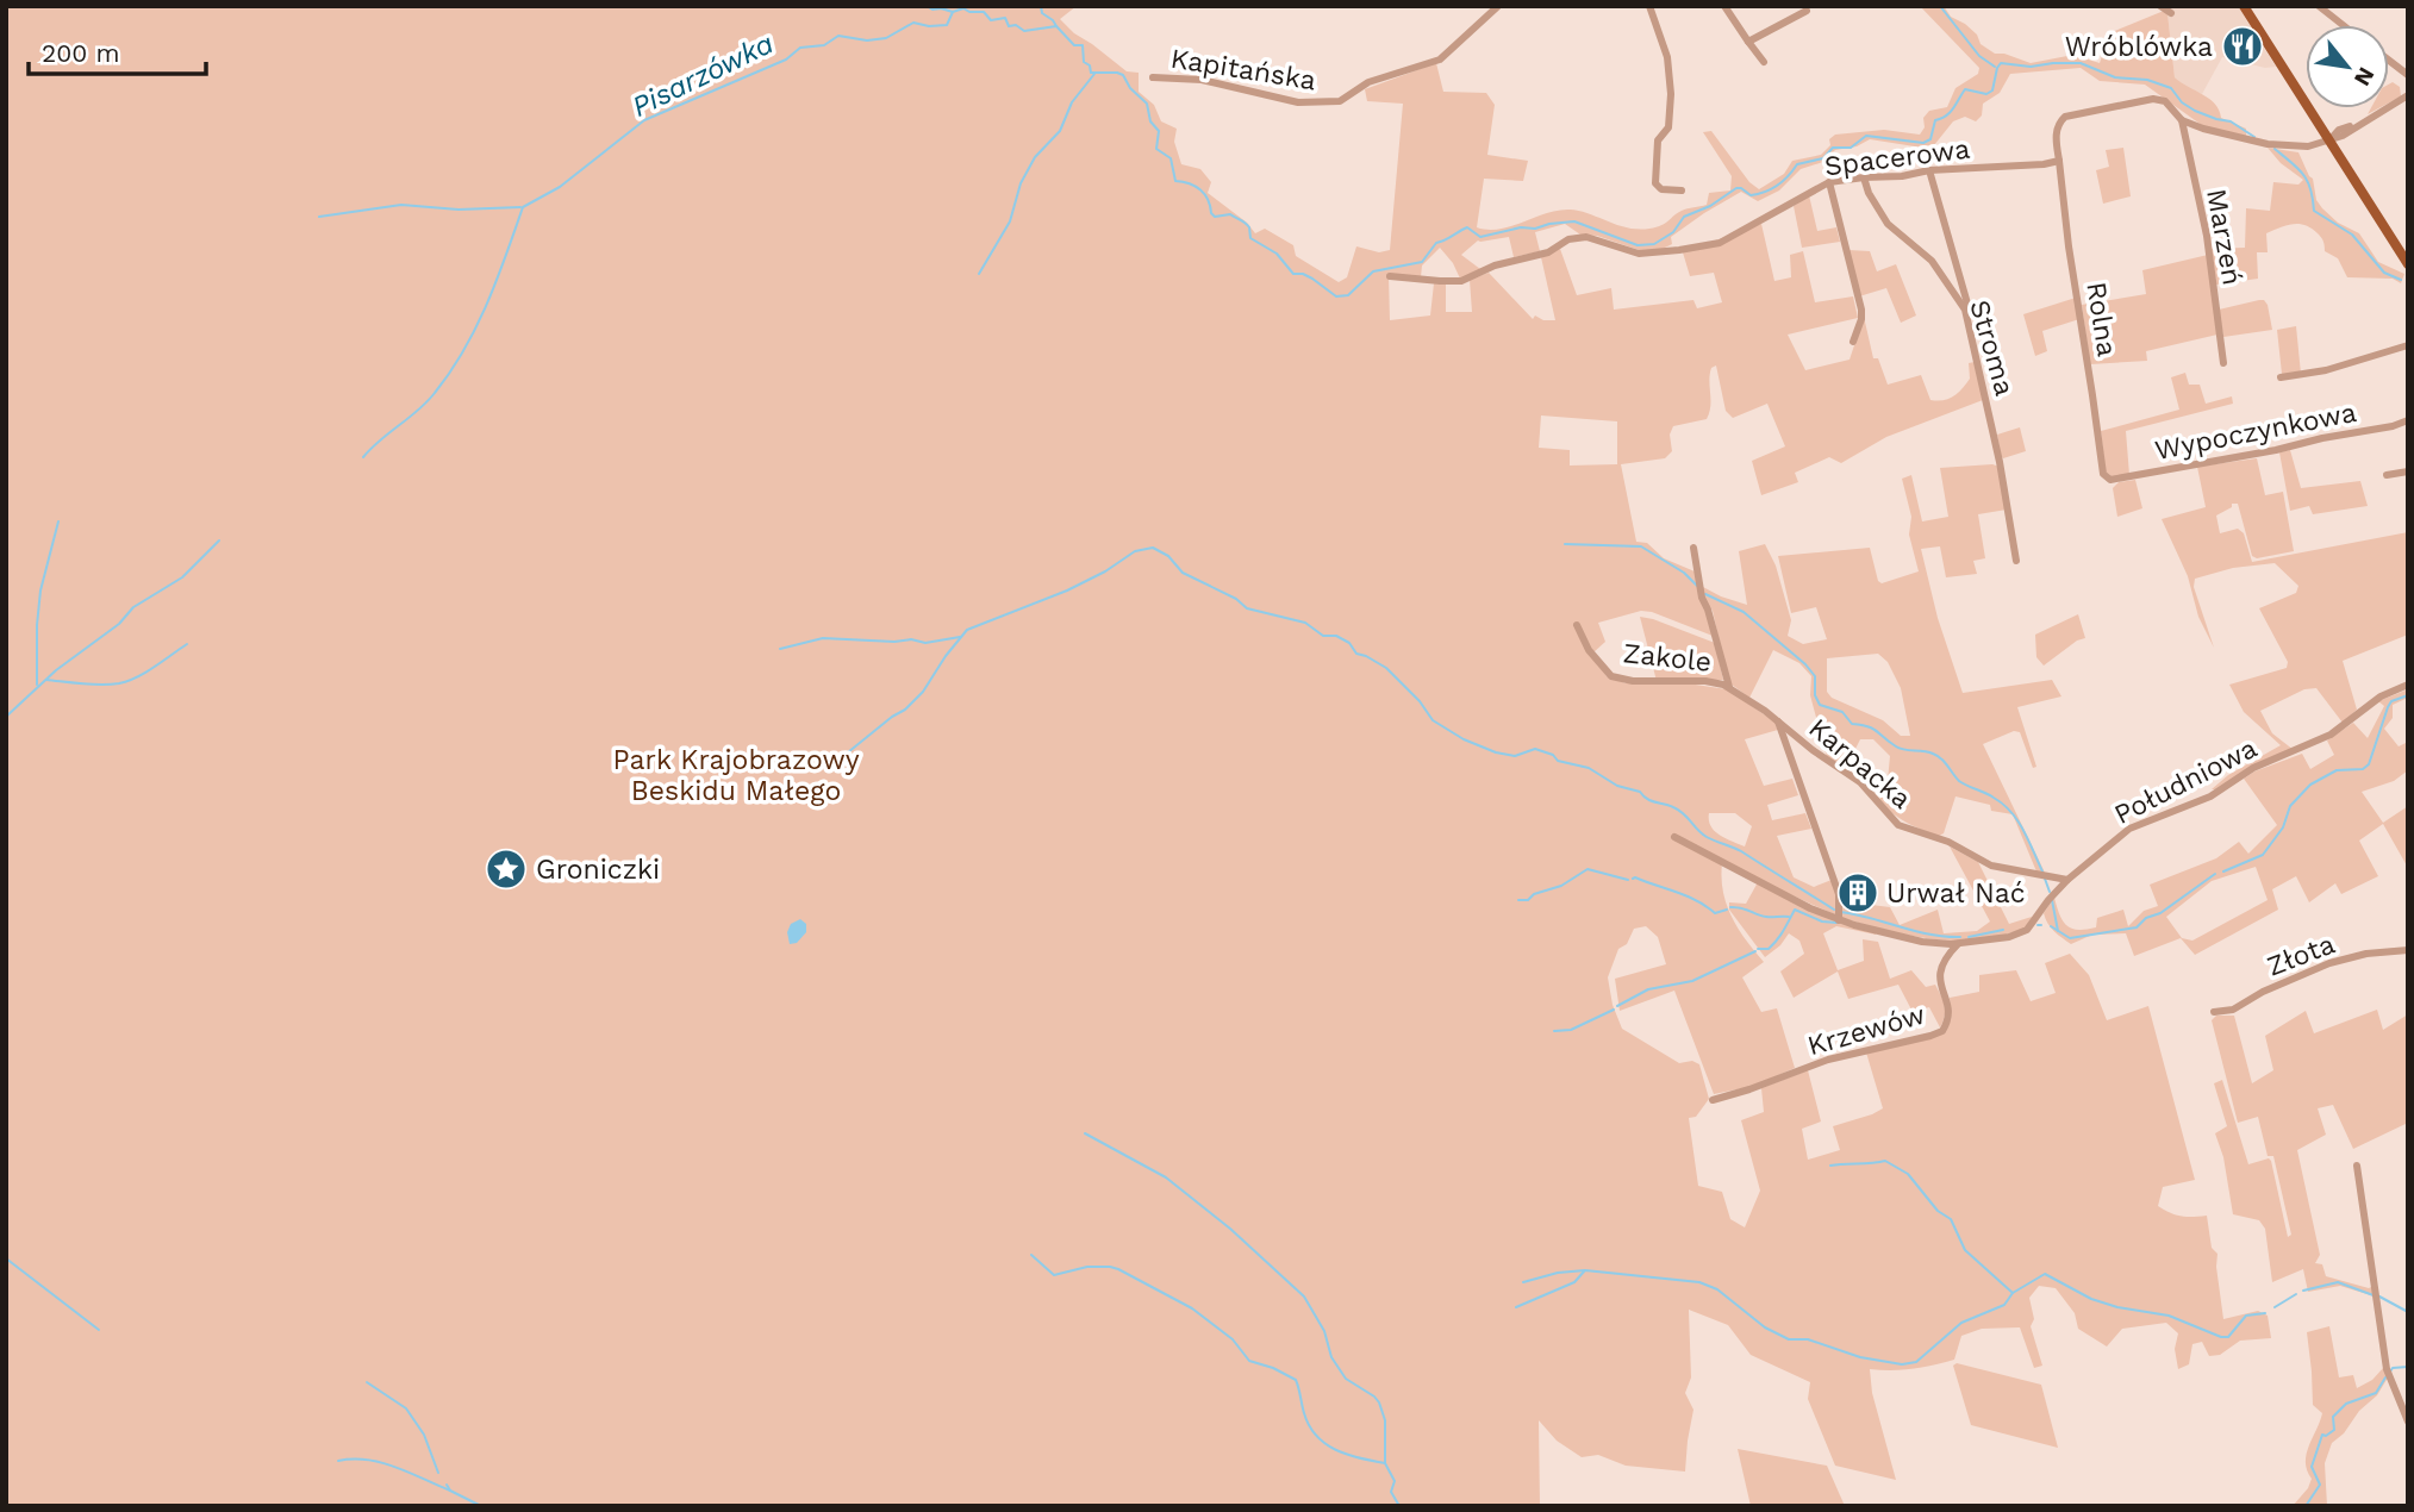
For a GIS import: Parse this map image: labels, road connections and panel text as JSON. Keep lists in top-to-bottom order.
{
  "streets": {
    "street": [
      "Kapitańska",
      "Spacerowa",
      "Marzeń",
      "Rolna",
      "Stroma",
      "Wypoczynkowa",
      "Zakole",
      "Karpacka",
      "Południowa",
      "Złota",
      "Krzewów"
    ]
  },
  "crossings": [
    ["Spacerowa", "Rolna"],
    ["Spacerowa", "Stroma"],
    ["Rolna", "Wypoczynkowa"],
    ["Zakole", "Karpacka"],
    ["Karpacka", "Południowa"],
    ["Południowa", "Krzewów"]
  ],
  "water": ["Pisarzówka"],
  "parks": ["Park Krajobrazowy Beskidu Małego"],
  "places": {
    "restaurant": ["Wróblówka"],
    "place": ["Groniczki"],
    "building": ["Urwał Nać"]
  },
  "scale_bar": "200 m",
  "north": "bottom right"
}
